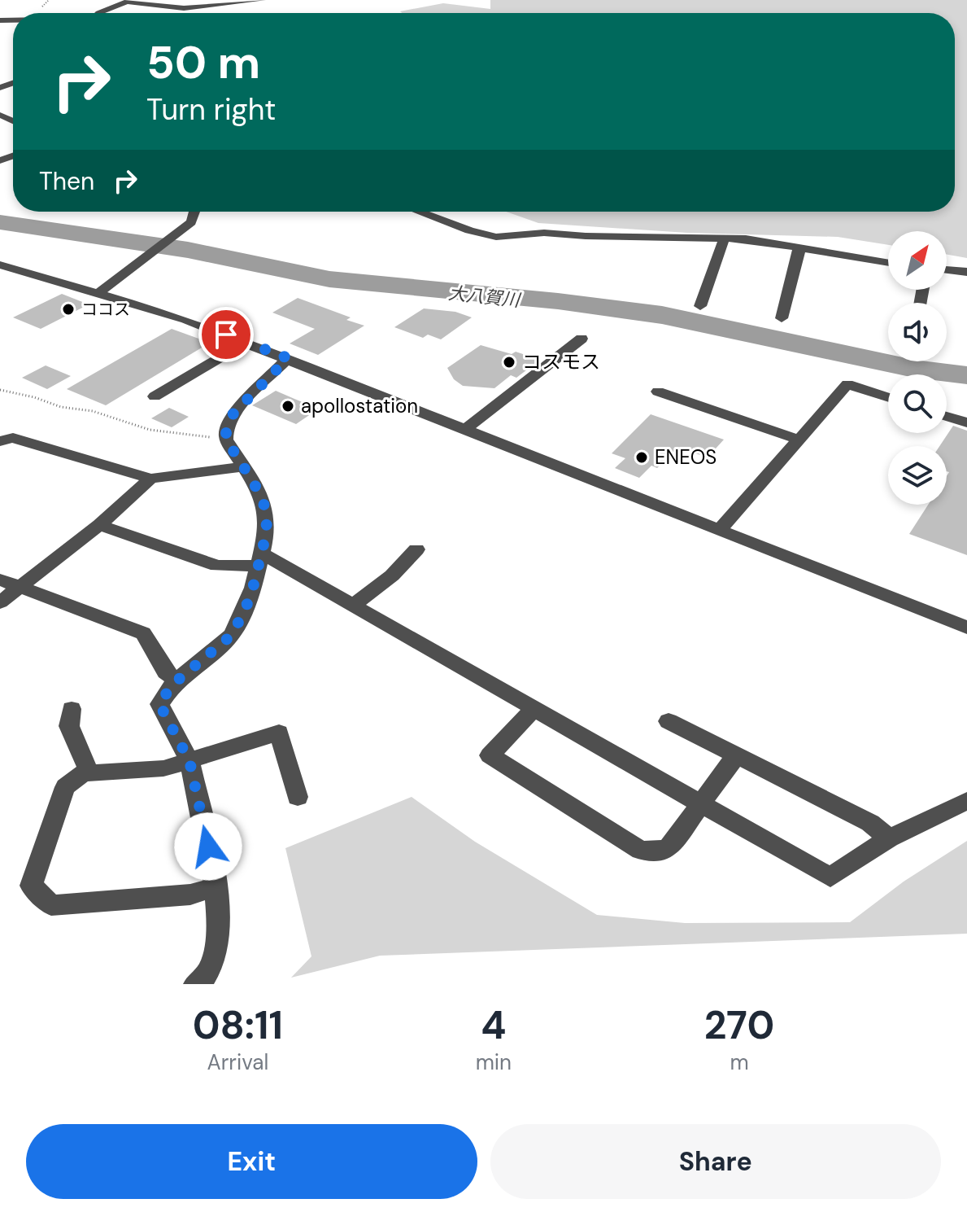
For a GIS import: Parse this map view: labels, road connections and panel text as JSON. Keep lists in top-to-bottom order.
{
  "water": ["大八賀川"],
  "places": [
    "ココス",
    "コスモス",
    "apollostation",
    "ENEOS"
  ],
  "north": "top right",
  "page": {
    "turn": ["50 m", "Turn right"],
    "then": "Then",
    "eta": [
      "08:11",
      "Arrival",
      "4",
      "min",
      "270",
      "m"
    ],
    "buttons": ["Exit", "Share"]
  }
}
